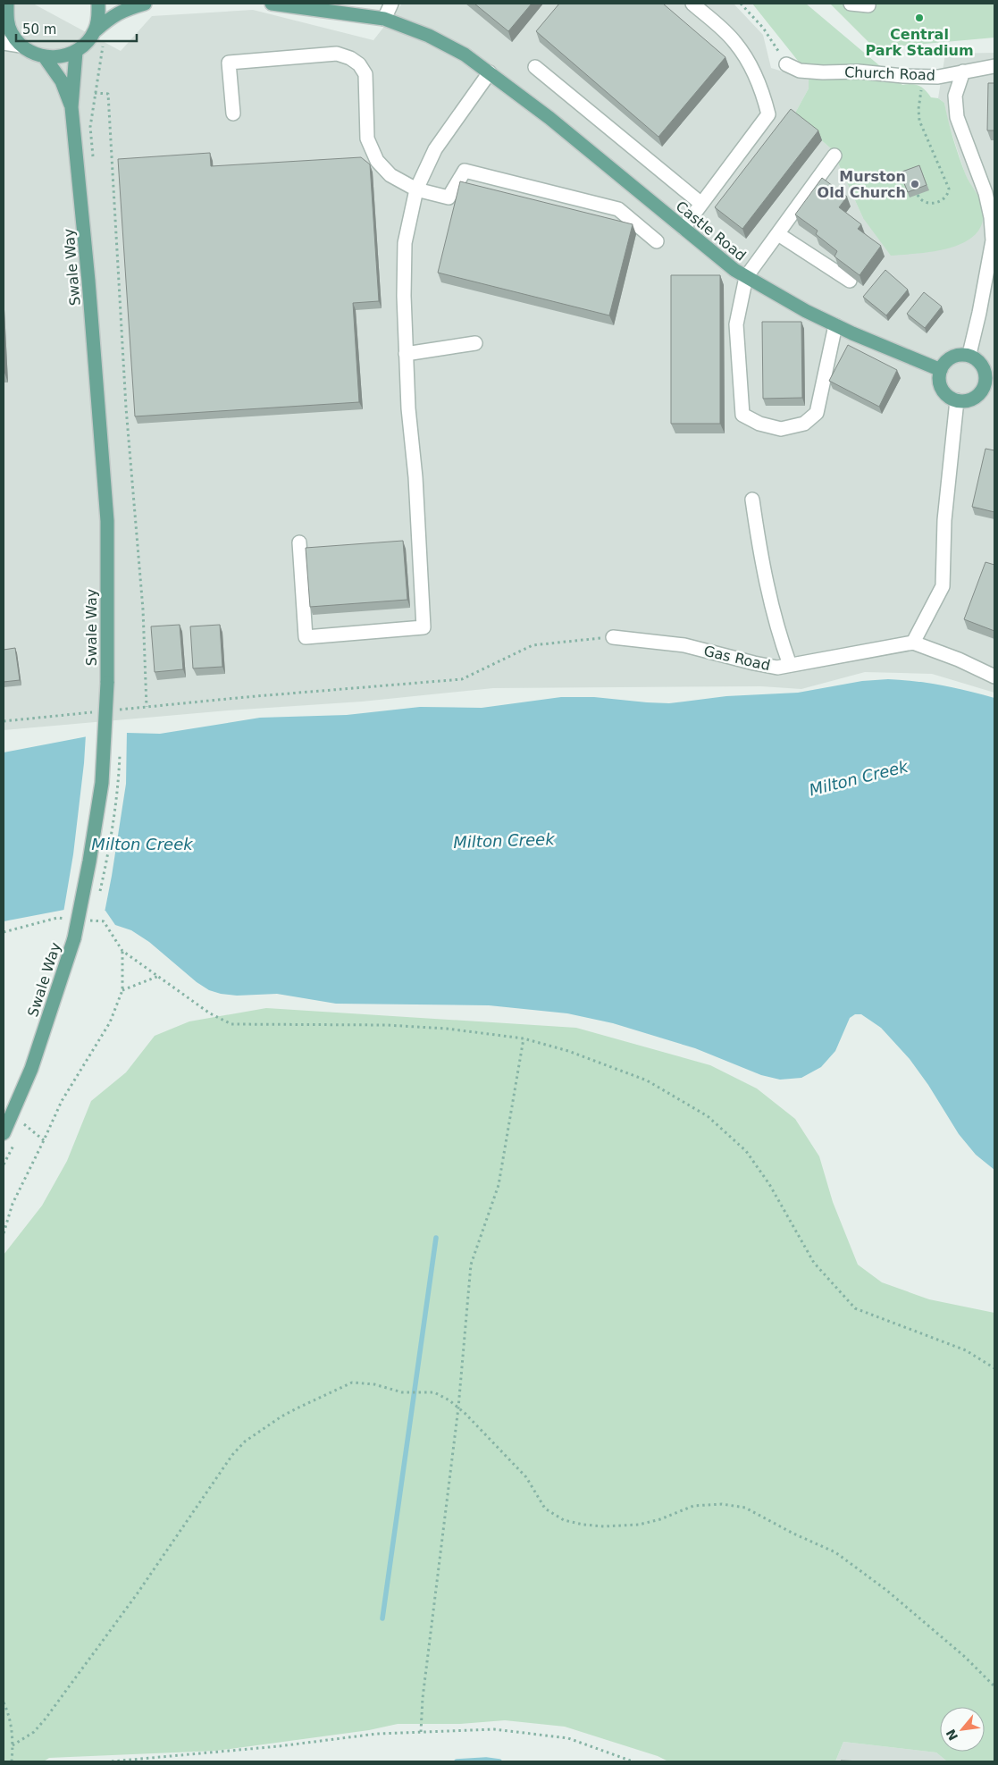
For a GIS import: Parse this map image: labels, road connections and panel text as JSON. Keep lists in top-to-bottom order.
{
  "streets": {
    "main road": ["Castle Road", "Swale Way"],
    "street": ["Church Road", "Gas Road"]
  },
  "water": ["Milton Creek"],
  "places": ["Central Park Stadium", "Murston Old Church"],
  "scale_bar": "50 m",
  "north": "bottom left"
}
